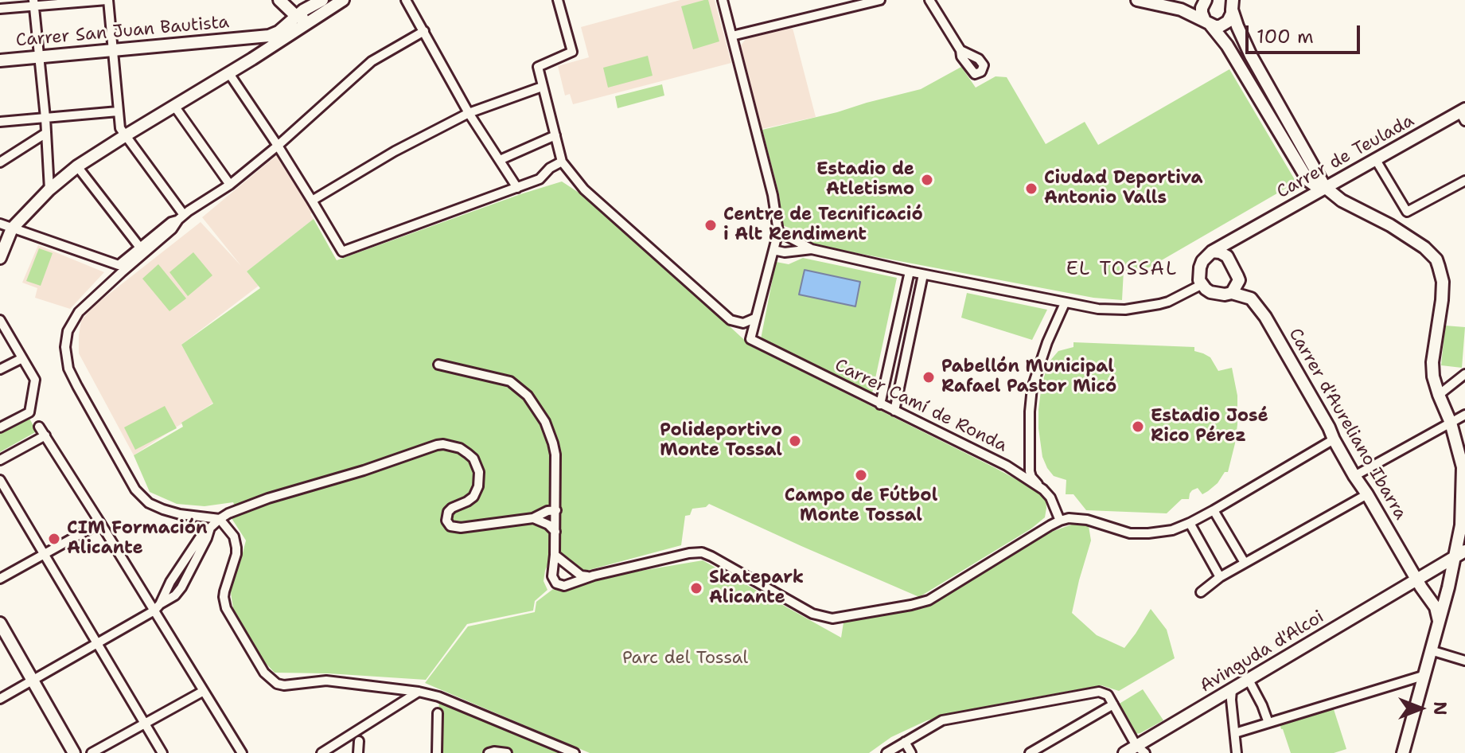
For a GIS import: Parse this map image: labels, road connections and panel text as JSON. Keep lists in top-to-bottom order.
{
  "streets": {
    "street": [
      "Carrer San Juan Bautista",
      "Carrer de Teulada",
      "Carrer Camí de Ronda",
      "Carrer d'Aureliano Ibarra",
      "Avinguda d'Alcoi"
    ]
  },
  "crossings": [
    ["Carrer de Teulada", "Carrer d'Aureliano Ibarra"],
    ["Carrer d'Aureliano Ibarra", "Avinguda d'Alcoi"]
  ],
  "districts": ["EL TOSSAL"],
  "parks": ["Parc del Tossal"],
  "places": [
    "Estadio de Atletismo",
    "Ciudad Deportiva Antonio Valls",
    "Centre de Tecnificació i Alt Rendiment",
    "Pabellón Municipal Rafael Pastor Micó",
    "Estadio José Rico Pérez",
    "Polideportivo Monte Tossal",
    "Campo de Fútbol Monte Tossal",
    "CIM Formación Alicante",
    "Skatepark Alicante"
  ],
  "scale_bar": "100 m",
  "north": "right"
}
